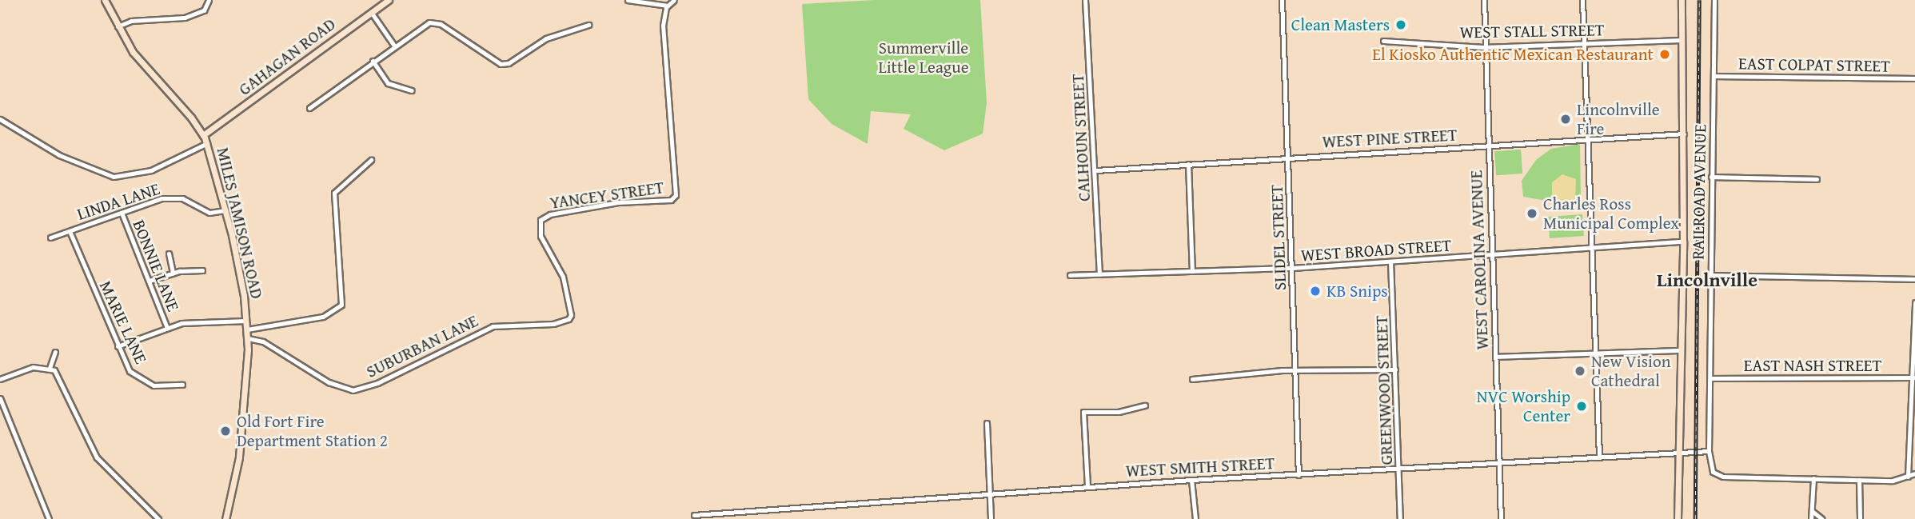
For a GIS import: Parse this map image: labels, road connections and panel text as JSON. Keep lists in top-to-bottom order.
{
  "streets": {
    "street": [
      "WEST STALL STREET",
      "GAHAGAN ROAD",
      "EAST COLPAT STREET",
      "CALHOUN STREET",
      "WEST PINE STREET",
      "RAILROAD AVENUE",
      "YANCEY STREET",
      "LINDA LANE",
      "MILES JAMISON ROAD",
      "SLIDEL STREET",
      "WEST BROAD STREET",
      "WEST CAROLINA AVENUE",
      "BONNIE LANE",
      "MARIE LANE",
      "SUBURBAN LANE",
      "EAST NASH STREET",
      "GREENWOOD STREET",
      "WEST SMITH STREET"
    ]
  },
  "crossings": [
    ["WEST STALL STREET", "WEST CAROLINA AVENUE"],
    ["GAHAGAN ROAD", "MILES JAMISON ROAD"],
    ["EAST COLPAT STREET", "RAILROAD AVENUE"],
    ["CALHOUN STREET", "WEST PINE STREET"],
    ["CALHOUN STREET", "WEST BROAD STREET"],
    ["WEST PINE STREET", "SLIDEL STREET"],
    ["WEST PINE STREET", "WEST CAROLINA AVENUE"],
    ["RAILROAD AVENUE", "EAST NASH STREET"],
    ["RAILROAD AVENUE", "WEST SMITH STREET"],
    ["YANCEY STREET", "SUBURBAN LANE"],
    ["LINDA LANE", "MILES JAMISON ROAD"],
    ["LINDA LANE", "BONNIE LANE"],
    ["LINDA LANE", "MARIE LANE"],
    ["MILES JAMISON ROAD", "SUBURBAN LANE"],
    ["SLIDEL STREET", "WEST BROAD STREET"],
    ["SLIDEL STREET", "WEST SMITH STREET"],
    ["WEST BROAD STREET", "WEST CAROLINA AVENUE"],
    ["WEST BROAD STREET", "GREENWOOD STREET"],
    ["WEST CAROLINA AVENUE", "WEST SMITH STREET"],
    ["GREENWOOD STREET", "WEST SMITH STREET"]
  ],
  "districts": ["Lincolnville"],
  "parks": ["Summerville Little League"],
  "places": [
    "Clean Masters",
    "El Kiosko Authentic Mexican Restaurant",
    "Lincolnville Fire",
    "Charles Ross Municipal Complex",
    "KB Snips",
    "New Vision Cathedral",
    "NVC Worship Center",
    "Old Fort Fire Department Station 2"
  ]
}
